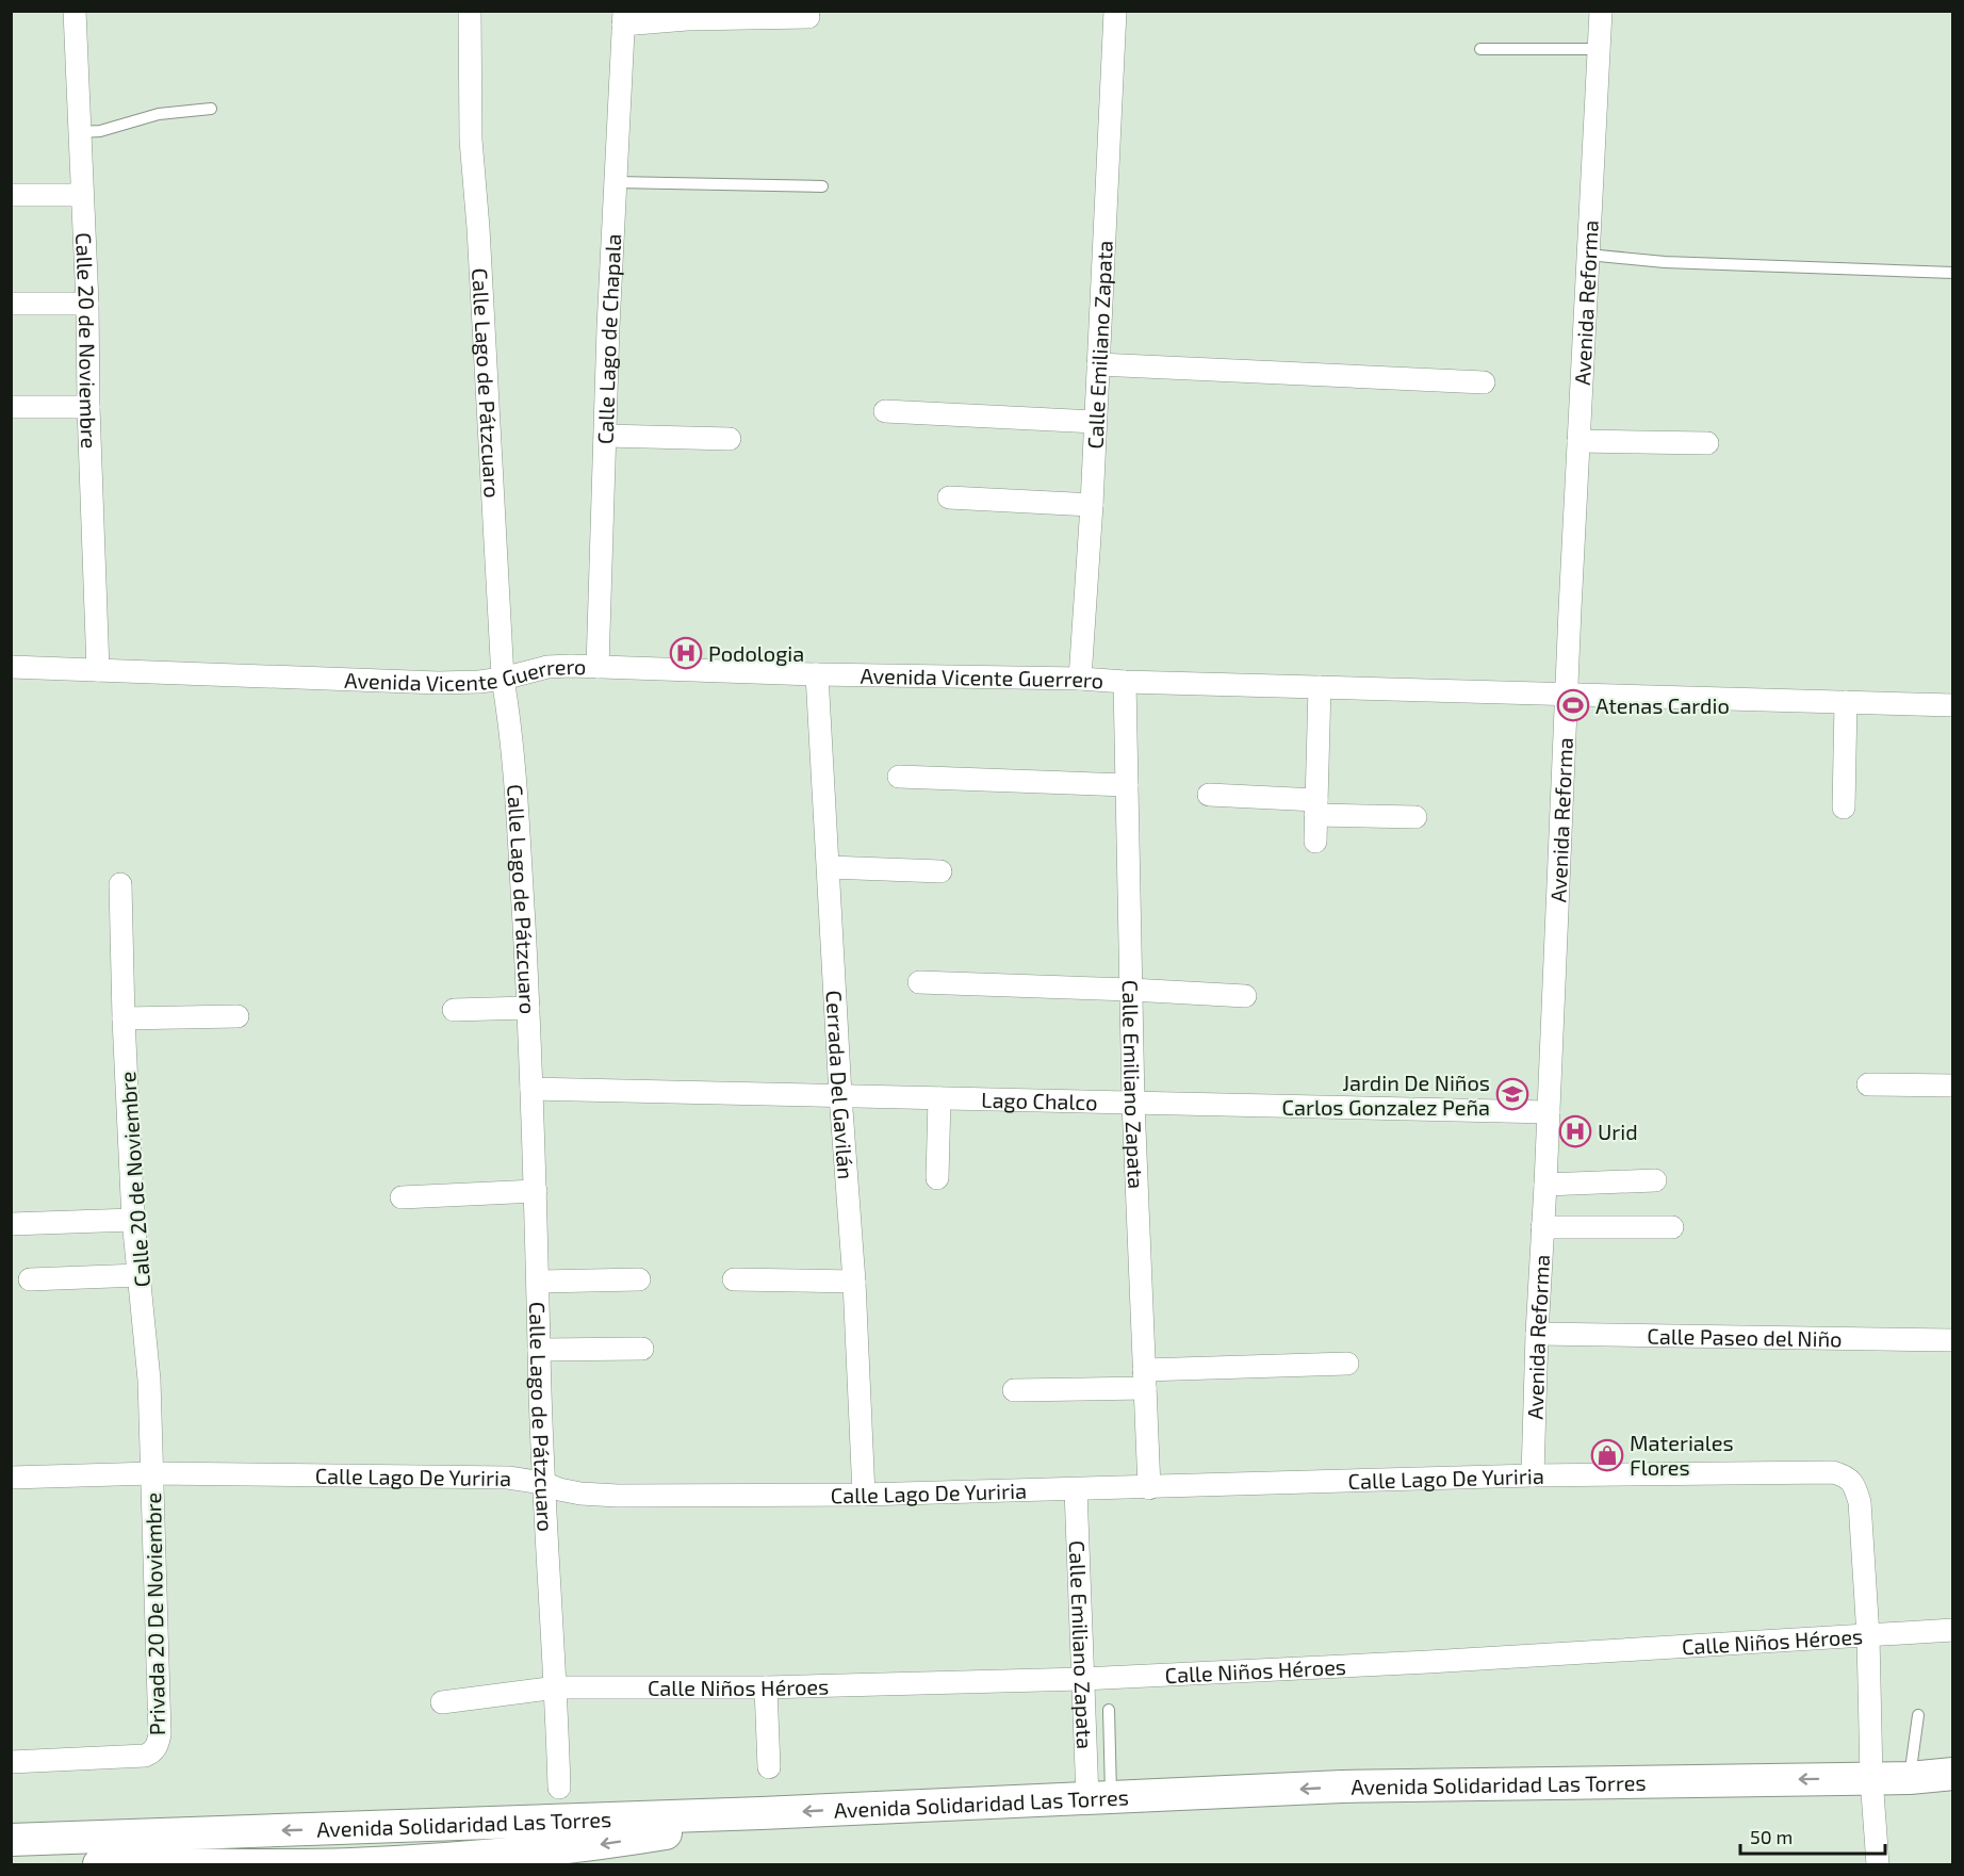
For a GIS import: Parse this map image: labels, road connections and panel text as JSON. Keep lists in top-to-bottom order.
{
  "streets": {
    "main road": ["Avenida Solidaridad Las Torres"],
    "street": [
      "Avenida Reforma",
      "Calle Lago de Chapala",
      "Calle 20 de Noviembre",
      "Calle Emiliano Zapata",
      "Calle Lago de Pátzcuaro",
      "Avenida Vicente Guerrero",
      "Cerrada Del Gavilán",
      "Lago Chalco",
      "Calle Paseo del Niño",
      "Calle Lago De Yuriria",
      "Privada 20 De Noviembre",
      "Calle Niños Héroes"
    ]
  },
  "crossings": [
    ["Avenida Reforma", "Avenida Vicente Guerrero"],
    ["Avenida Reforma", "Lago Chalco"],
    ["Avenida Reforma", "Calle Paseo del Niño"],
    ["Avenida Reforma", "Calle Lago De Yuriria"],
    ["Calle Lago de Chapala", "Avenida Vicente Guerrero"],
    ["Calle 20 de Noviembre", "Avenida Vicente Guerrero"],
    ["Calle 20 de Noviembre", "Calle Lago De Yuriria"],
    ["Calle 20 de Noviembre", "Privada 20 De Noviembre"],
    ["Calle Emiliano Zapata", "Avenida Vicente Guerrero"],
    ["Calle Emiliano Zapata", "Lago Chalco"],
    ["Calle Emiliano Zapata", "Calle Lago De Yuriria"],
    ["Calle Emiliano Zapata", "Calle Niños Héroes"],
    ["Calle Emiliano Zapata", "Avenida Solidaridad Las Torres"],
    ["Calle Lago de Pátzcuaro", "Avenida Vicente Guerrero"],
    ["Calle Lago de Pátzcuaro", "Lago Chalco"],
    ["Calle Lago de Pátzcuaro", "Calle Lago De Yuriria"],
    ["Calle Lago de Pátzcuaro", "Calle Niños Héroes"],
    ["Avenida Vicente Guerrero", "Cerrada Del Gavilán"],
    ["Cerrada Del Gavilán", "Lago Chalco"],
    ["Cerrada Del Gavilán", "Calle Lago De Yuriria"],
    ["Calle Lago De Yuriria", "Privada 20 De Noviembre"],
    ["Calle Lago De Yuriria", "Calle Niños Héroes"]
  ],
  "places": {
    "hospital": ["Podologia", "Urid"],
    "sports": ["Atenas Cardio"],
    "school or university": ["Jardin De Niños Carlos Gonzalez Peña"],
    "shop": ["Materiales Flores"]
  },
  "scale_bar": "50 m"
}
